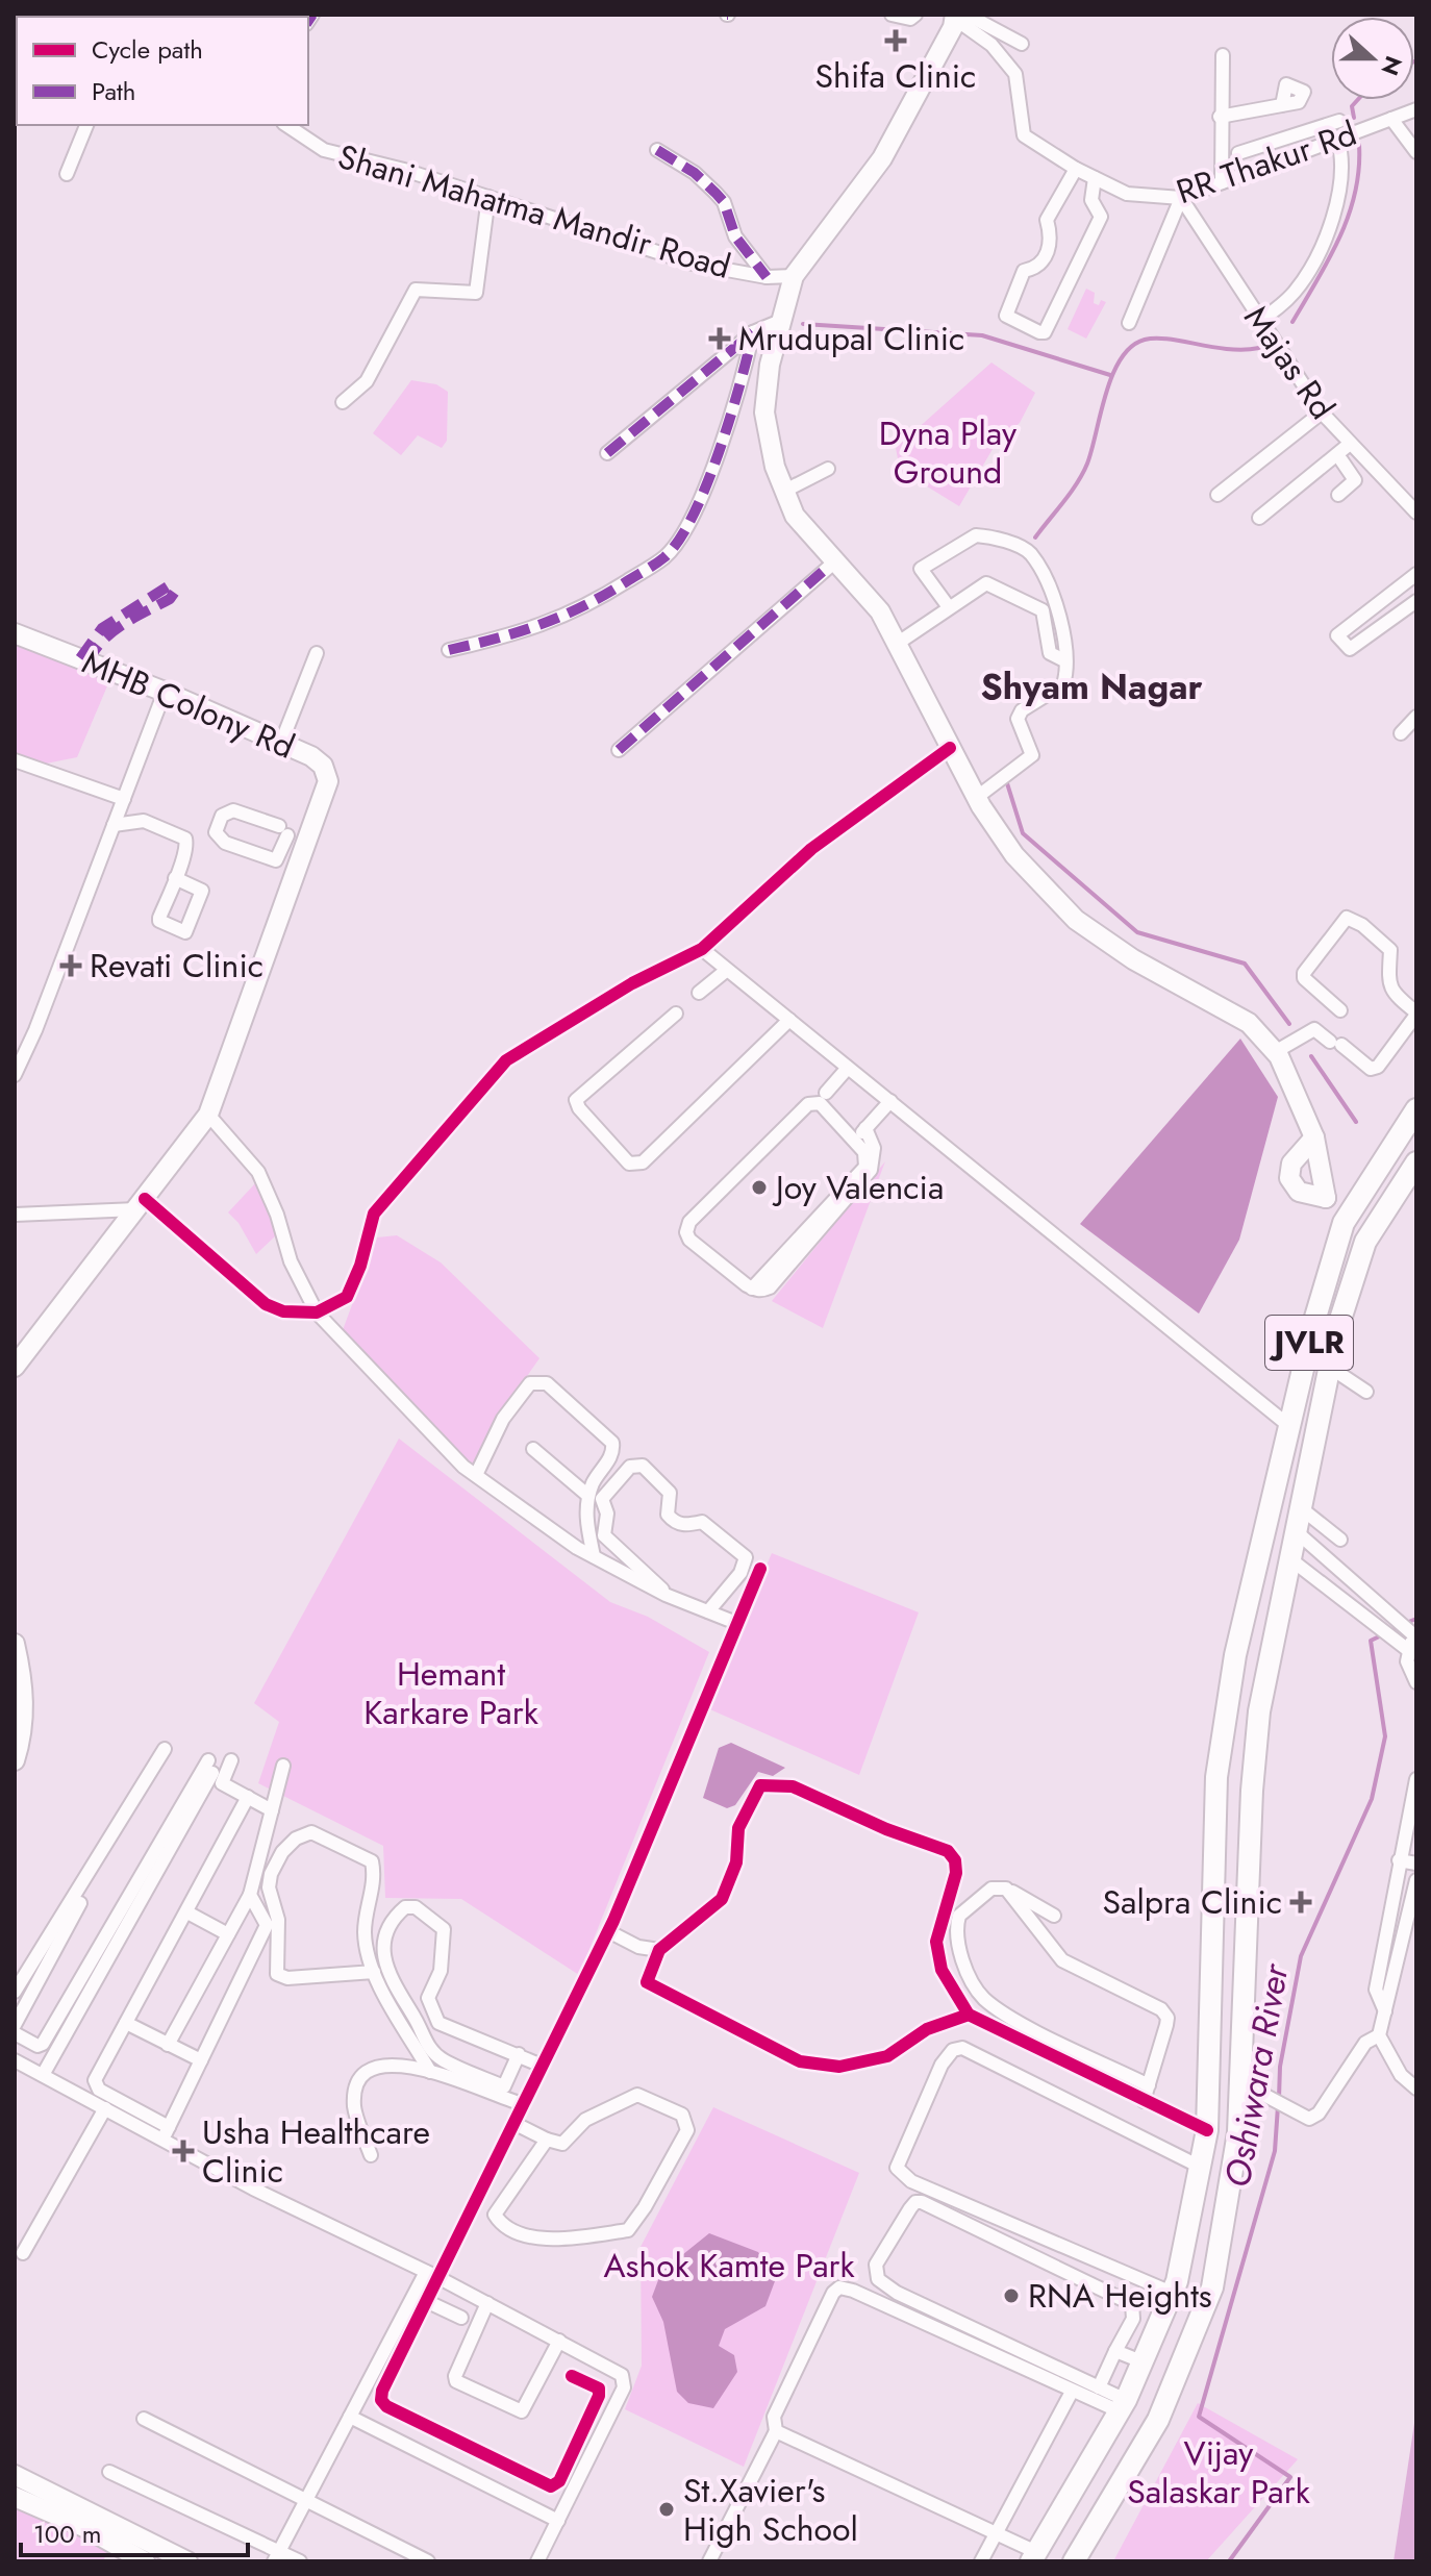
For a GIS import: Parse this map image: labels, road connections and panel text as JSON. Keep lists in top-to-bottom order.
{
  "streets": {
    "main road": ["MHB Colony Rd", "JVLR"],
    "street": ["RR Thakur Rd", "Shani Mahatma Mandir Road", "Majas Rd"]
  },
  "crossings": [
    ["RR Thakur Rd", "Majas Rd"]
  ],
  "districts": ["Shyam Nagar"],
  "water": ["Oshiwara River"],
  "parks": [
    "Dyna Play Ground",
    "Hemant Karkare Park",
    "Ashok Kamte Park",
    "Vijay Salaskar Park"
  ],
  "places": {
    "health": [
      "Shifa Clinic",
      "Mrudupal Clinic",
      "Revati Clinic",
      "Salpra Clinic",
      "Usha Healthcare Clinic"
    ],
    "other": ["Joy Valencia", "RNA Heights", "St.Xavier's High School"]
  },
  "legend": ["Cycle path", "Path"],
  "scale_bar": "100 m",
  "north": "right"
}
